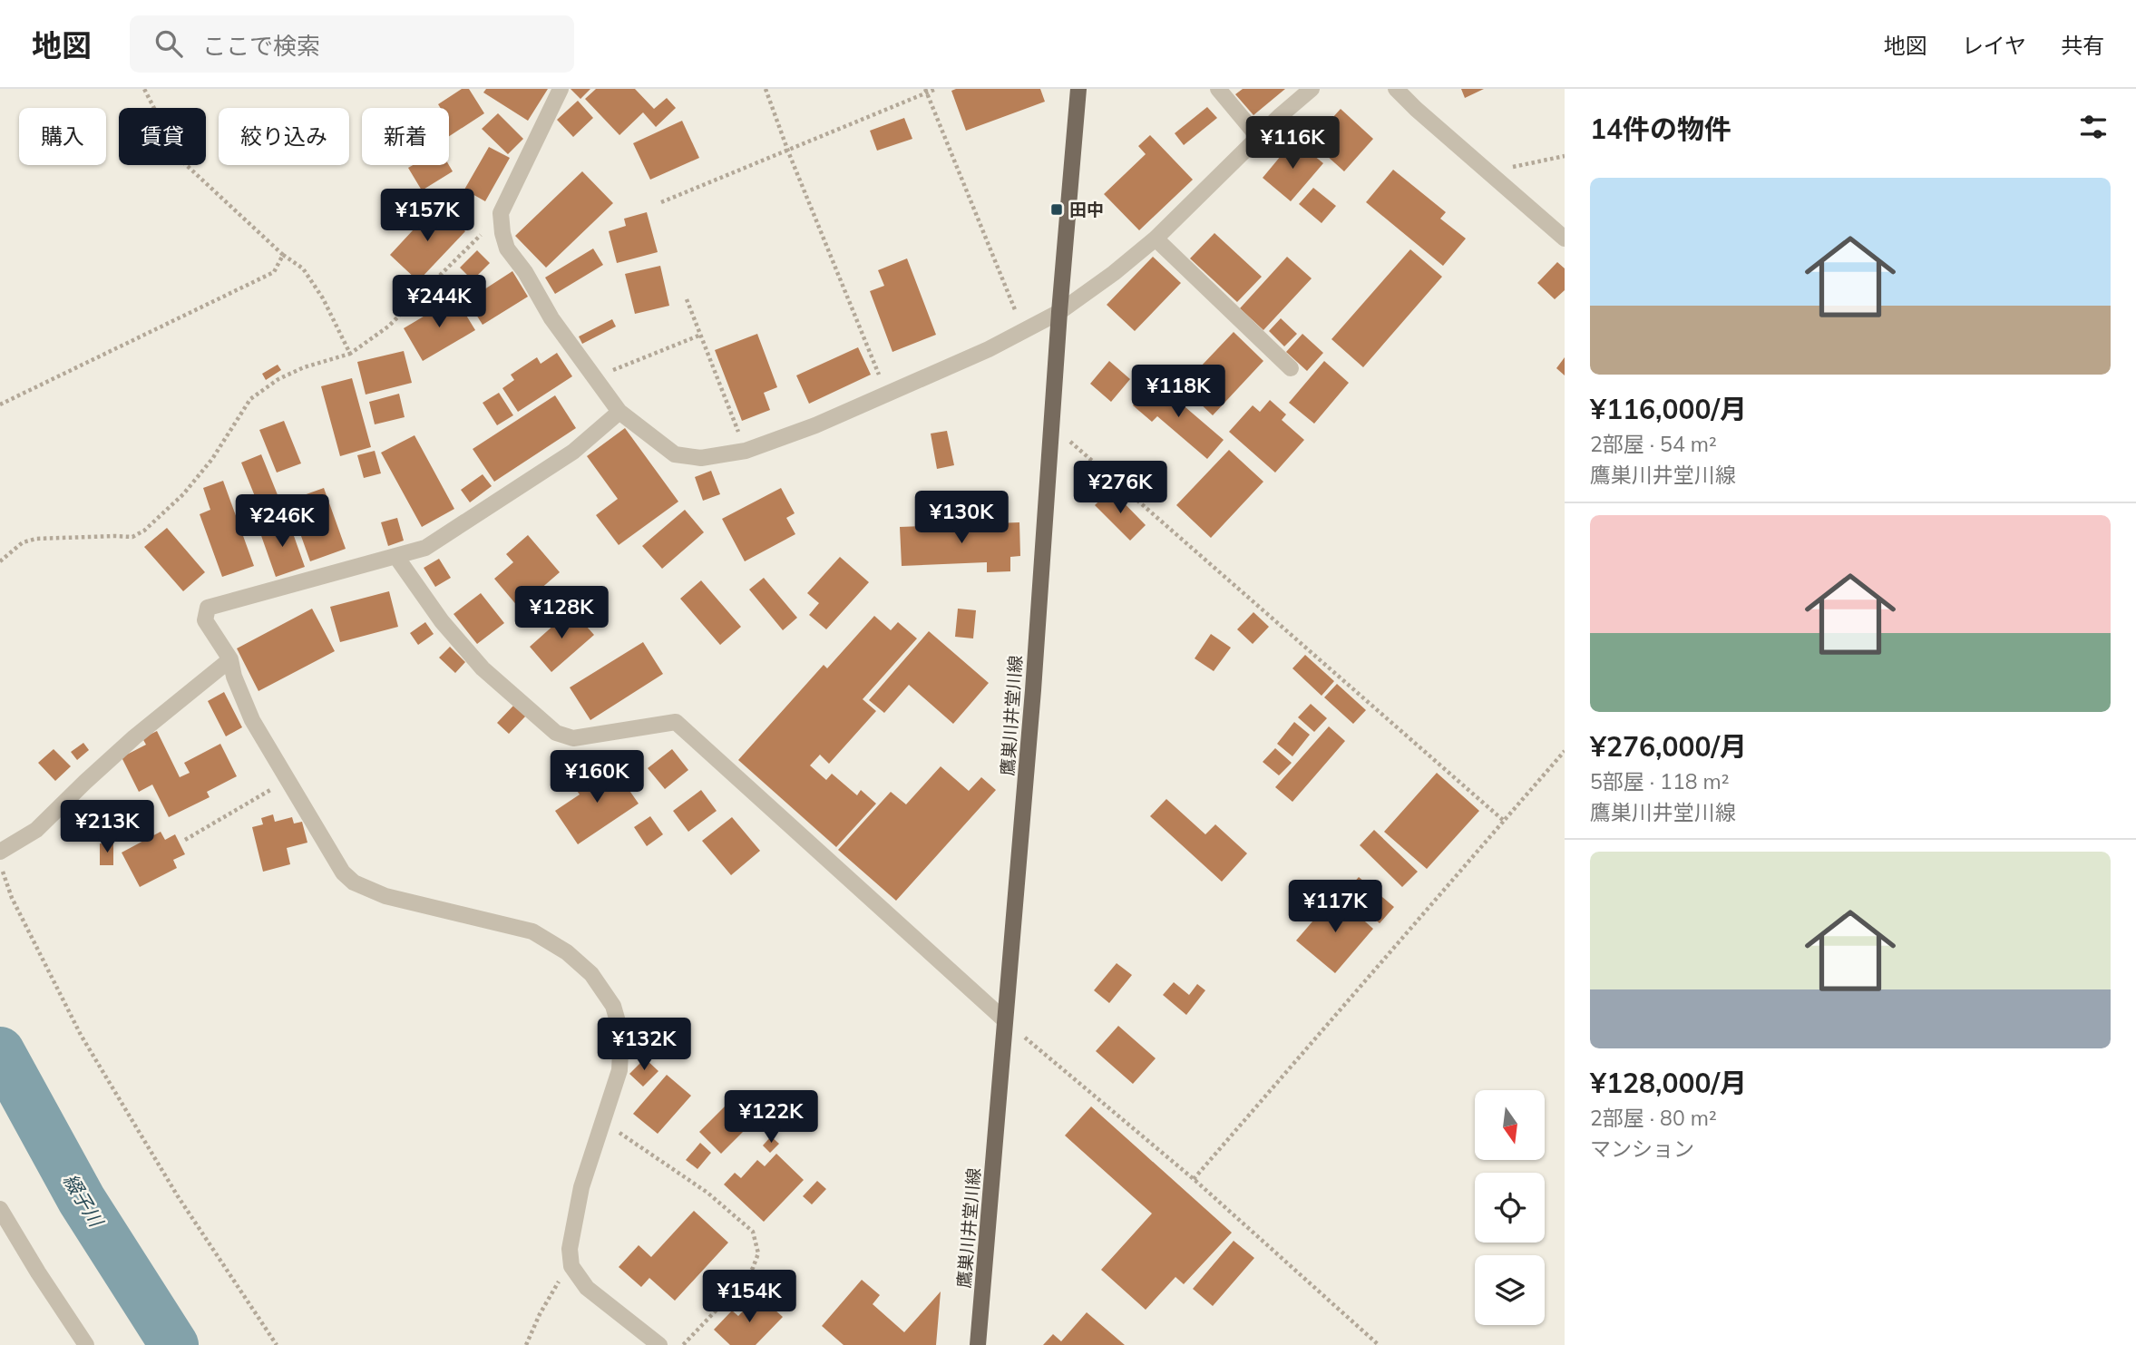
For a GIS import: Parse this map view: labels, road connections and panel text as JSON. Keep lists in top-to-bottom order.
{
  "streets": {
    "main road": ["鷹巣川井堂川線"]
  },
  "water": ["綴子川"],
  "places": {
    "transit": ["田中"]
  },
  "north": "bottom",
  "page": {
    "header": "地図",
    "search": "ここで検索",
    "nav": ["地図", "レイヤ", "共有"],
    "heading": "14件の物件",
    "chip": [
      "購入",
      "賃貸",
      "絞り込み",
      "新着"
    ],
    "price": [
      "¥116K",
      "¥157K",
      "¥244K",
      "¥118K",
      "¥276K",
      "¥130K",
      "¥246K",
      "¥128K",
      "¥160K",
      "¥213K",
      "¥117K",
      "¥132K",
      "¥122K",
      "¥154K"
    ],
    "list": [
      {
        "name": "¥116,000/月",
        "note": "2部屋 · 54 m² · 鷹巣川井堂川線"
      },
      {
        "name": "¥276,000/月",
        "note": "5部屋 · 118 m² · 鷹巣川井堂川線"
      },
      {
        "name": "¥128,000/月",
        "note": "2部屋 · 80 m² · マンション"
      }
    ]
  }
}
